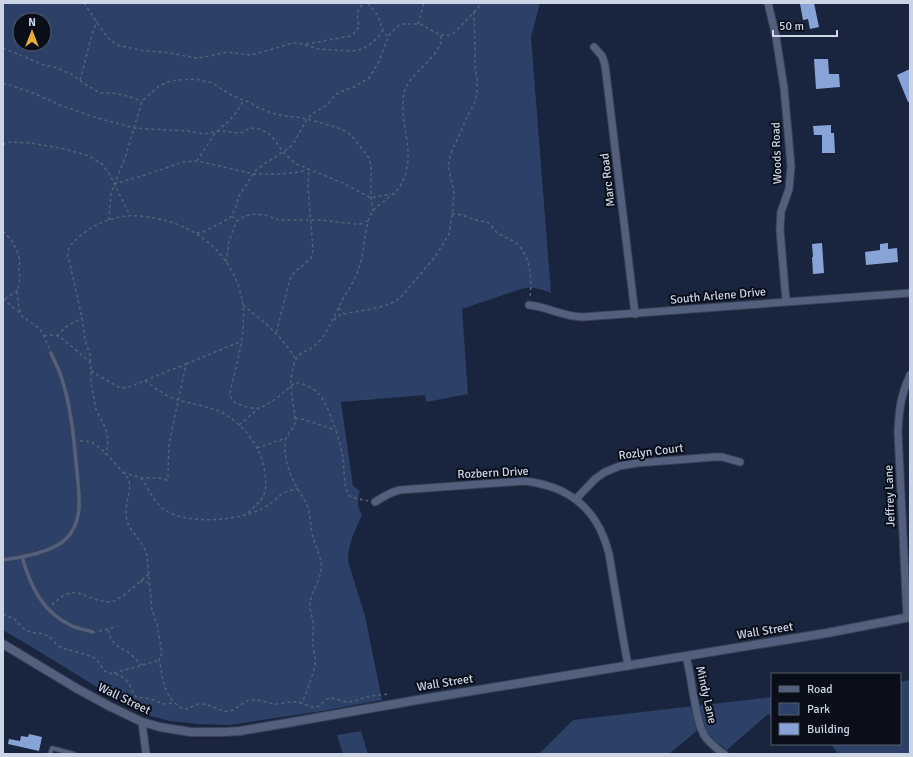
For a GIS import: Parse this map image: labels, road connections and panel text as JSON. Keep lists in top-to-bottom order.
{
  "streets": {
    "street": [
      "Woods Road",
      "Marc Road",
      "South Arlene Drive",
      "Rozlyn Court",
      "Rozbern Drive",
      "Jeffrey Lane",
      "Wall Street",
      "Mindy Lane"
    ]
  },
  "crossings": [
    ["Woods Road", "South Arlene Drive"],
    ["Marc Road", "South Arlene Drive"],
    ["Rozlyn Court", "Rozbern Drive"],
    ["Rozbern Drive", "Wall Street"],
    ["Jeffrey Lane", "Wall Street"],
    ["Wall Street", "Mindy Lane"]
  ],
  "legend": ["Road", "Park", "Building"],
  "scale_bar": "50 m",
  "north": "top"
}
